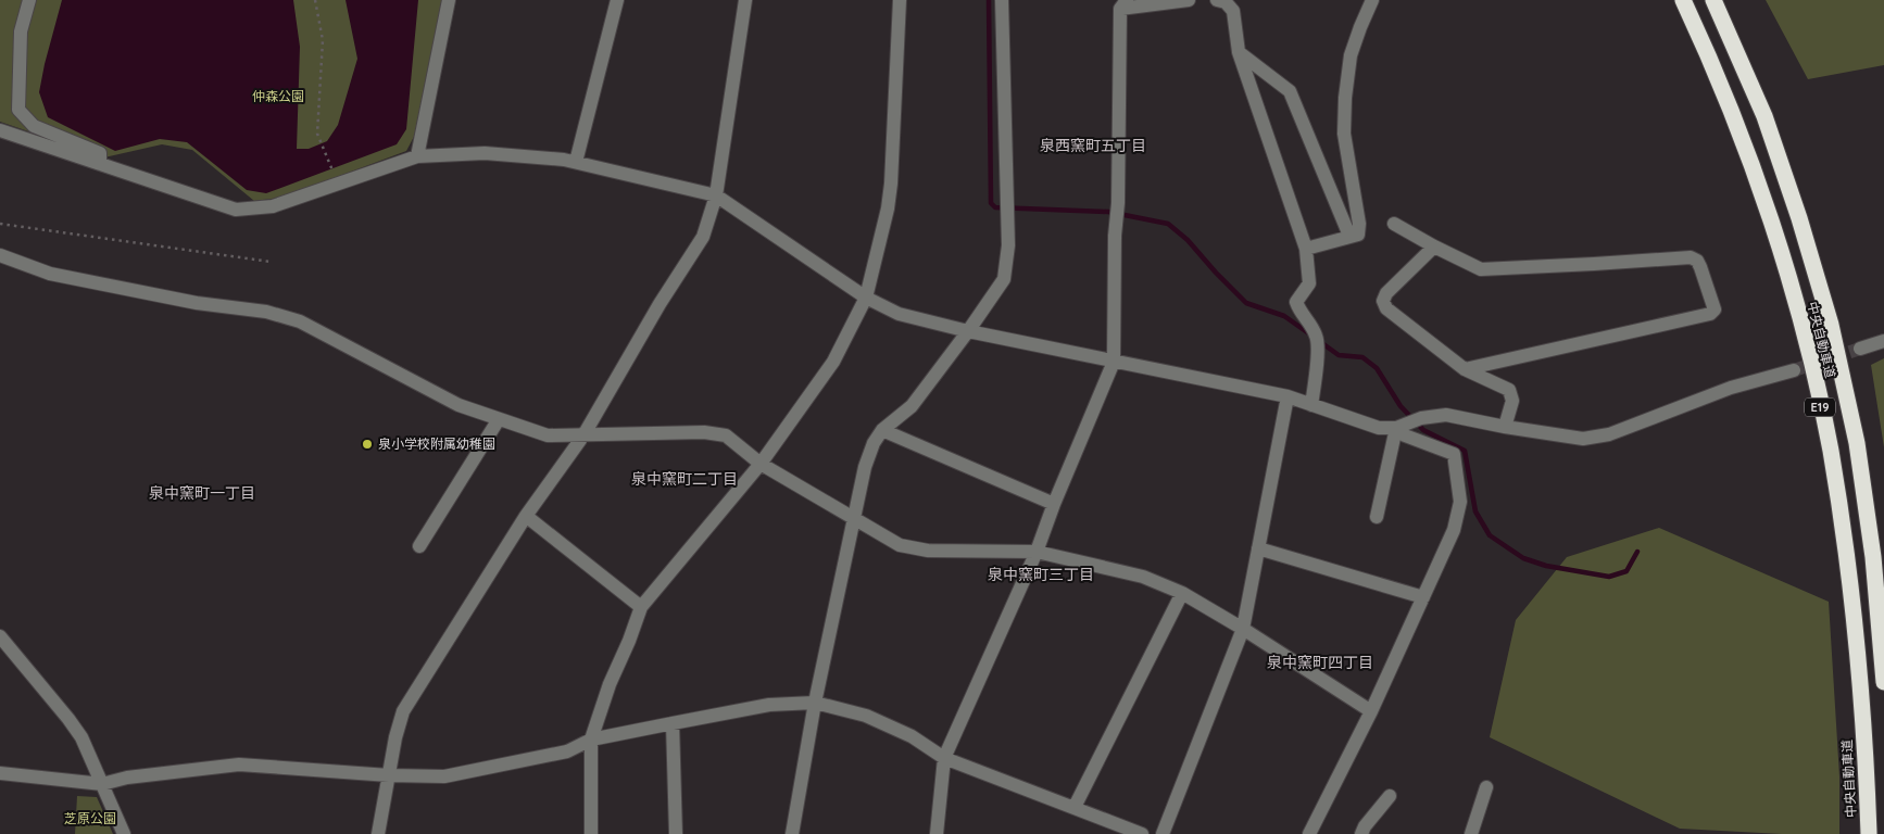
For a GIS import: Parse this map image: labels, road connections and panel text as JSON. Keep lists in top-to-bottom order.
{
  "streets": {
    "highway": ["中央自動車道", "E19"]
  },
  "districts": [
    "泉西窯町五丁目",
    "泉中窯町二丁目",
    "泉中窯町一丁目",
    "泉中窯町三丁目",
    "泉中窯町四丁目"
  ],
  "parks": ["仲森公園", "芝原公園"],
  "places": ["泉小学校附属幼稚園"]
}
